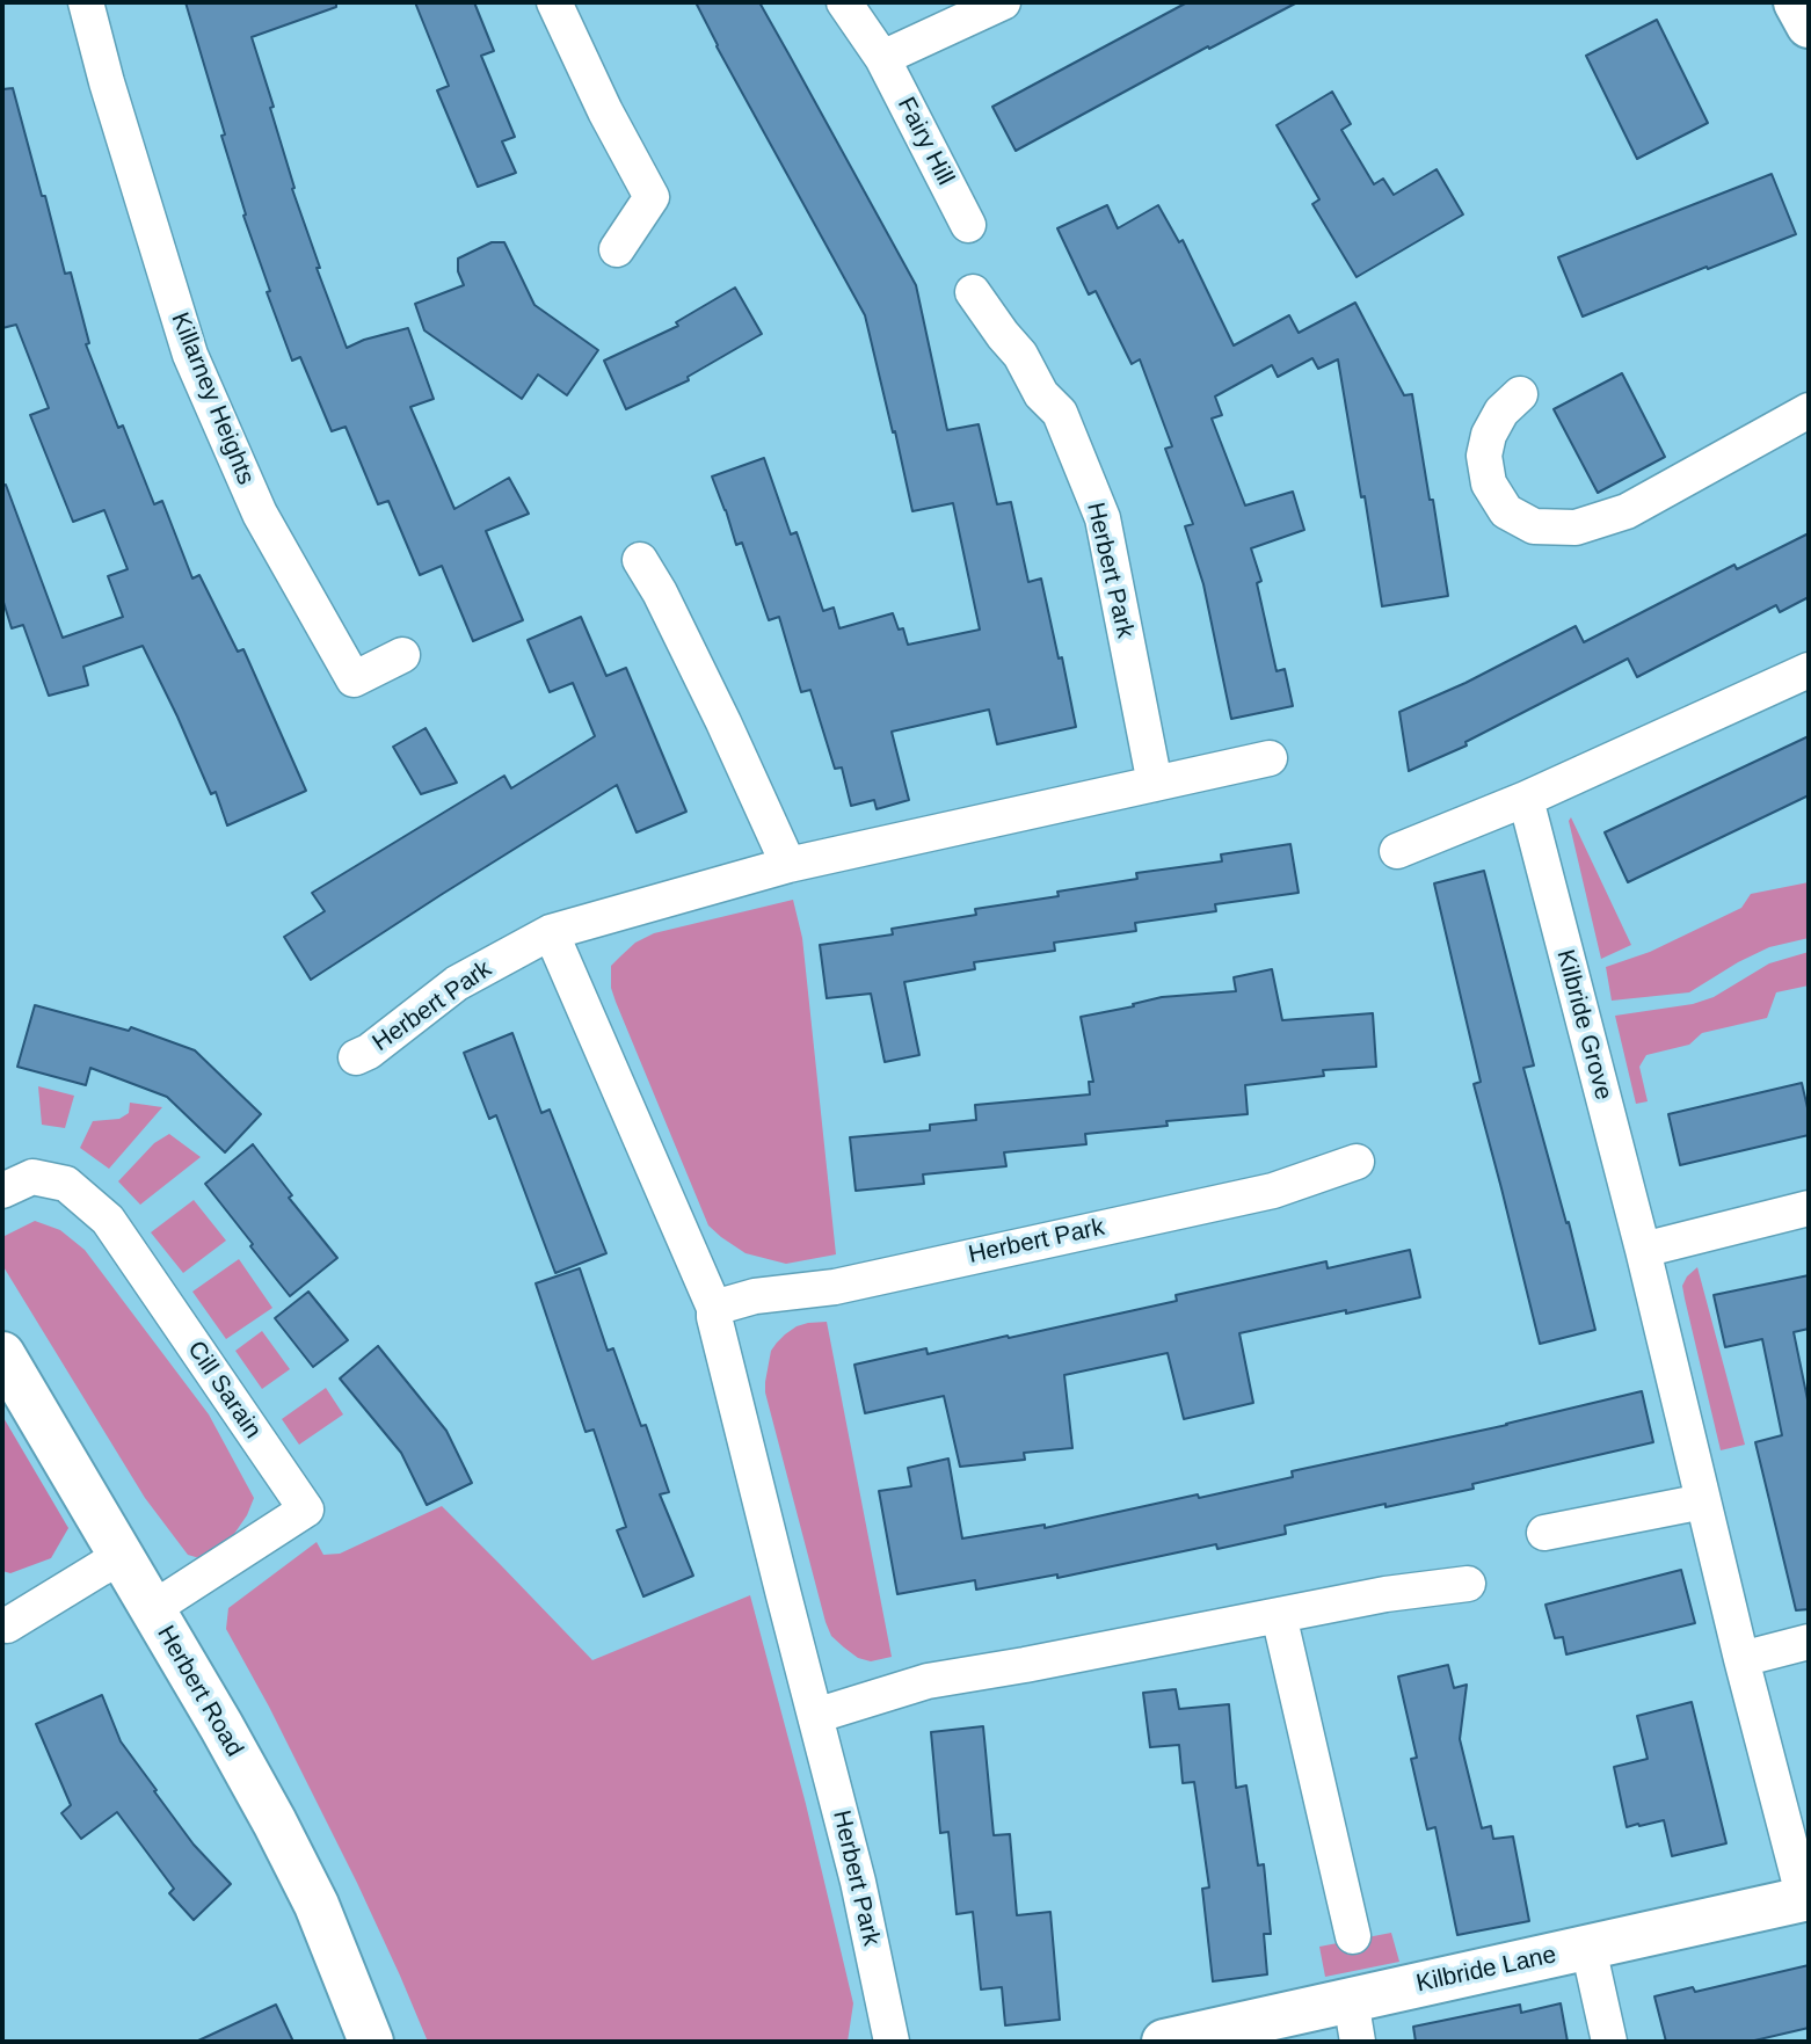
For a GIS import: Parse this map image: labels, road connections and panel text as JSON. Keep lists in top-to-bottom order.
{
  "streets": {
    "street": [
      "Fairy Hill",
      "Killarney Heights",
      "Herbert Park",
      "Kilbride Grove",
      "Cill Sarain",
      "Herbert Road",
      "Kilbride Lane"
    ]
  },
  "crossings": [
    ["Kilbride Grove", "Kilbride Lane"],
    ["Cill Sarain", "Herbert Road"]
  ]
}
